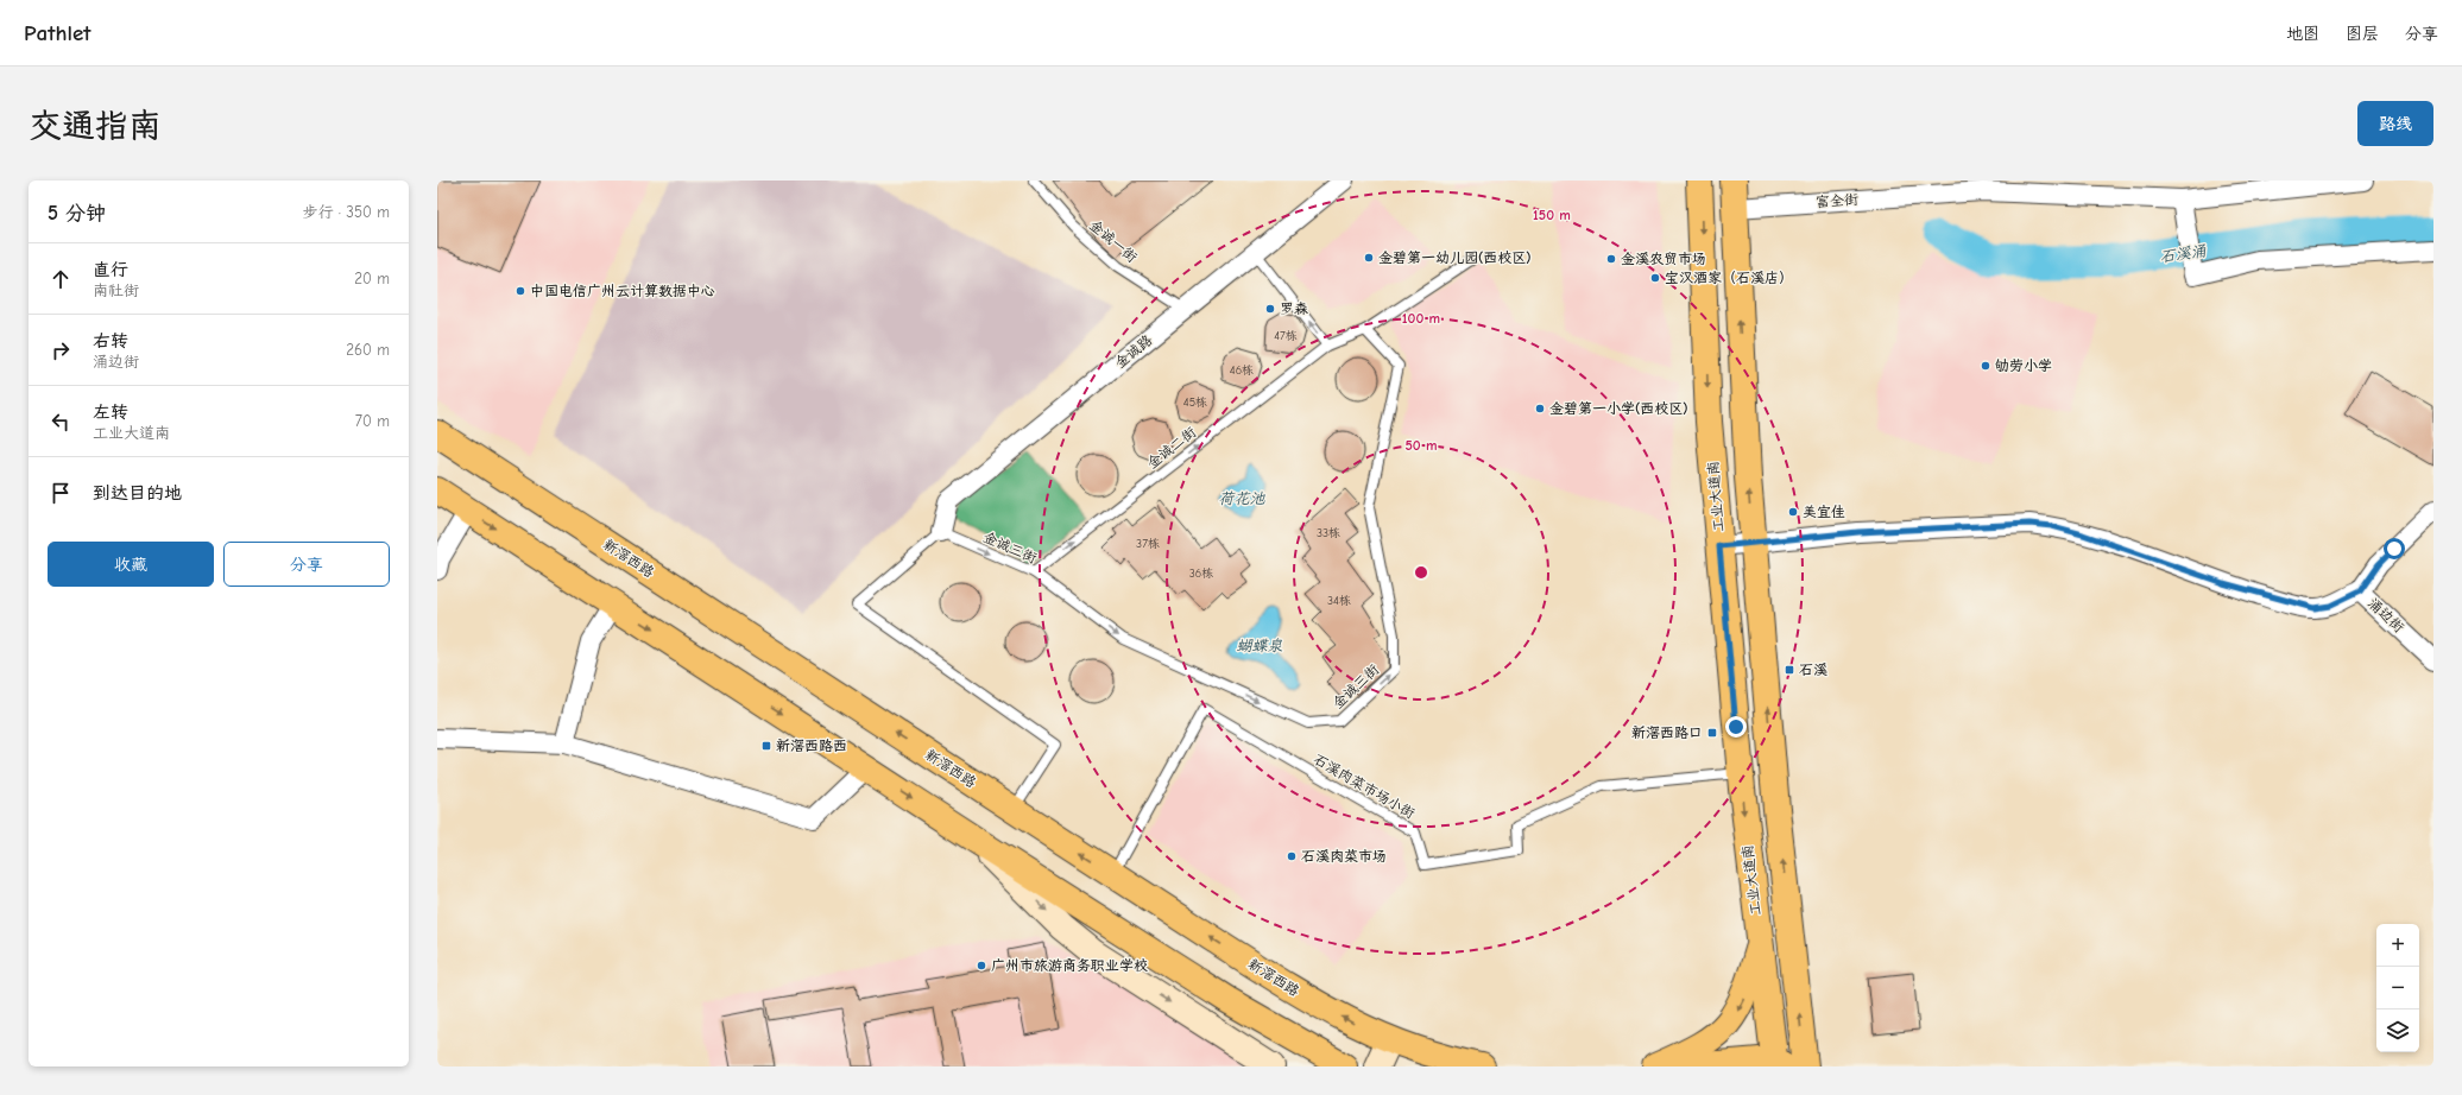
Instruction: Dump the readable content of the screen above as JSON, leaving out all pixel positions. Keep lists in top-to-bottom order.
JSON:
{
  "streets": {
    "main road": ["工业大道南", "新滘西路"],
    "street": ["富全街", "金诚路", "涌边街"],
    "lane": [
      "金诚一街",
      "金诚二街",
      "金诚三街",
      "石溪肉菜市场小街"
    ]
  },
  "crossings": [
    ["金诚一街", "金诚路"],
    ["金诚路", "金诚三街"],
    ["金诚二街", "金诚三街"],
    ["工业大道南", "涌边街"],
    ["工业大道南", "石溪肉菜市场小街"],
    ["新滘西路", "石溪肉菜市场小街"]
  ],
  "one_way": ["金诚二街"],
  "water": ["石溪涌", "荷花池", "蝴蝶泉"],
  "places": {
    "other": [
      "金碧第一幼儿园(西校区)",
      "金溪农贸市场",
      "宝汉酒家（石溪店）",
      "中国电信广州云计算数据中心",
      "罗森",
      "劬劳小学",
      "金碧第一小学(西校区)",
      "美宜佳",
      "石溪肉菜市场",
      "广州市旅游商务职业学校"
    ],
    "transit": ["石溪", "新滘西路口", "新滘西路西"]
  },
  "house_numbers": [
    "47栋",
    "46栋",
    "45栋",
    "33栋",
    "37栋",
    "36栋",
    "34栋"
  ],
  "page": {
    "header": "Pathlet",
    "nav": ["地图", "图层", "分享"],
    "buttons": [
      "路线",
      ["收藏", "分享"]
    ],
    "title": "交通指南",
    "heading": ["5 分钟", "步行 · 350 m"],
    "list": [
      ["直行", "南社街", "20 m"],
      ["右转", "涌边街", "260 m"],
      ["左转", "工业大道南", "70 m"],
      "到达目的地"
    ],
    "map_buttons": ["+", "−"]
  },
  "rings": ["150 m", "100 m", "50 m"]
}
